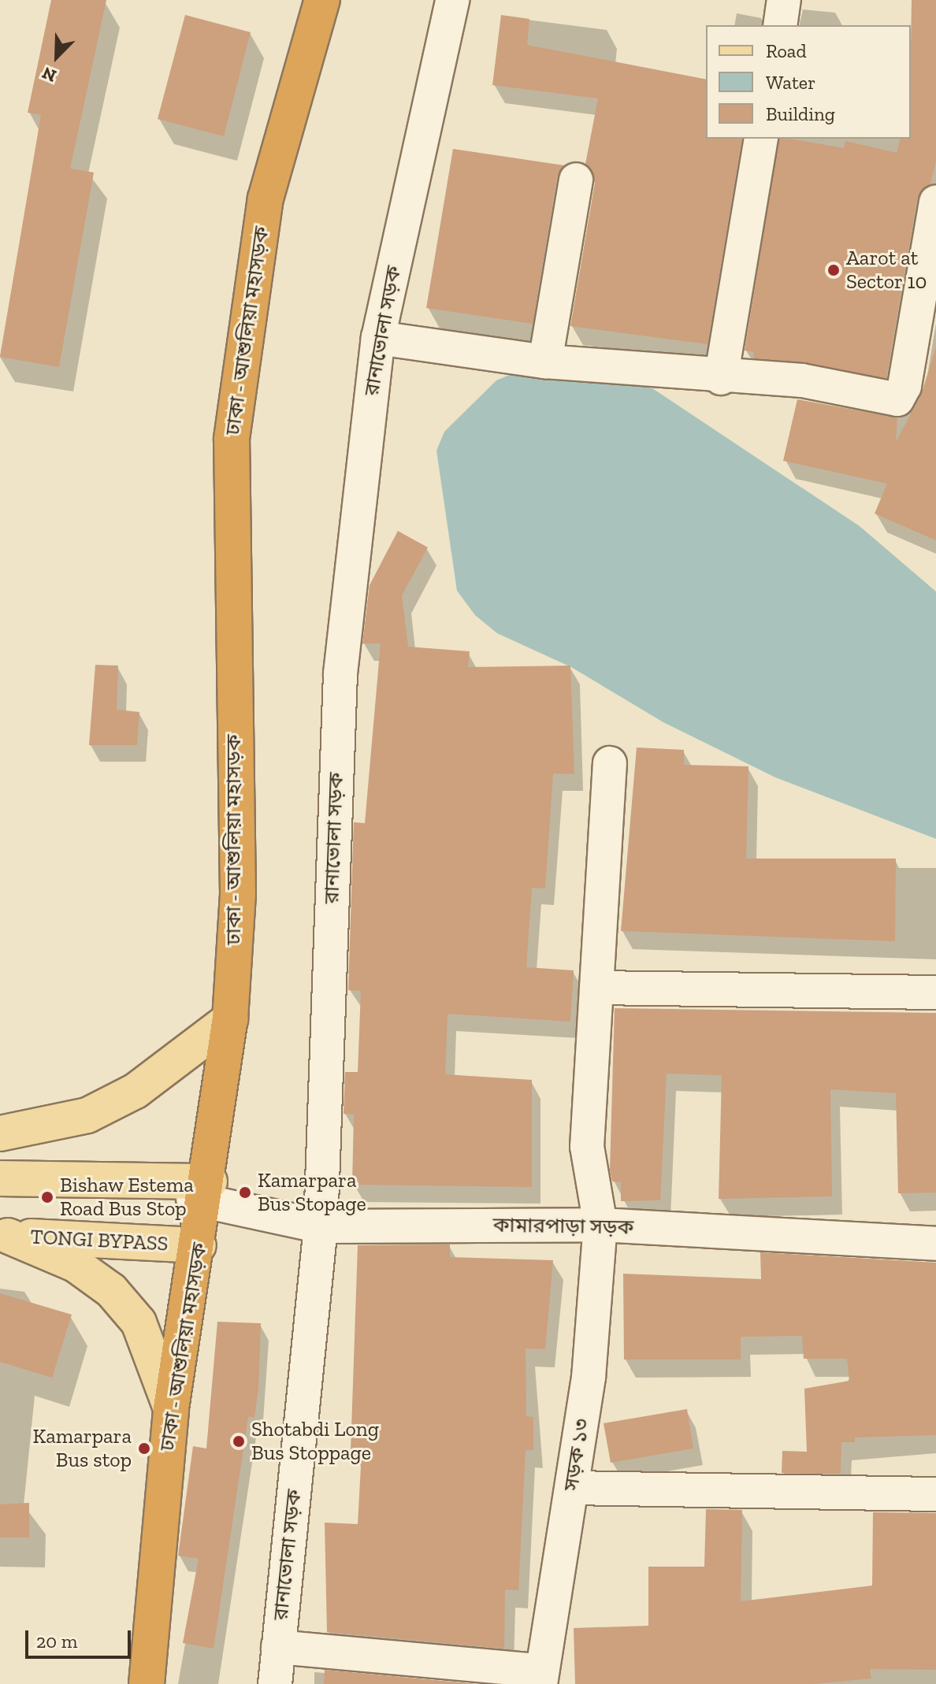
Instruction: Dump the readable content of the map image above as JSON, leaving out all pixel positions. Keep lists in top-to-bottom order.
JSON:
{
  "streets": {
    "highway": ["ঢাকা - আশুলিয়া মহাসড়ক"],
    "main road": ["TONGI BYPASS"],
    "street": ["রানাভোলা সড়ক", "কামারপাড়া সড়ক", "সড়ক ১৩"]
  },
  "crossings": [
    ["ঢাকা - আশুলিয়া মহাসড়ক", "কামারপাড়া সড়ক"],
    ["ঢাকা - আশুলিয়া মহাসড়ক", "TONGI BYPASS"],
    ["রানাভোলা সড়ক", "কামারপাড়া সড়ক"],
    ["কামারপাড়া সড়ক", "সড়ক ১৩"]
  ],
  "places": [
    "Aarot at Sector 10",
    "Kamarpara Bus Stopage",
    "Bishaw Estema Road Bus Stop",
    "Shotabdi Long Bus Stoppage",
    "Kamarpara Bus stop"
  ],
  "legend": ["Road", "Water", "Building"],
  "scale_bar": "20 m",
  "north": "bottom left"
}
